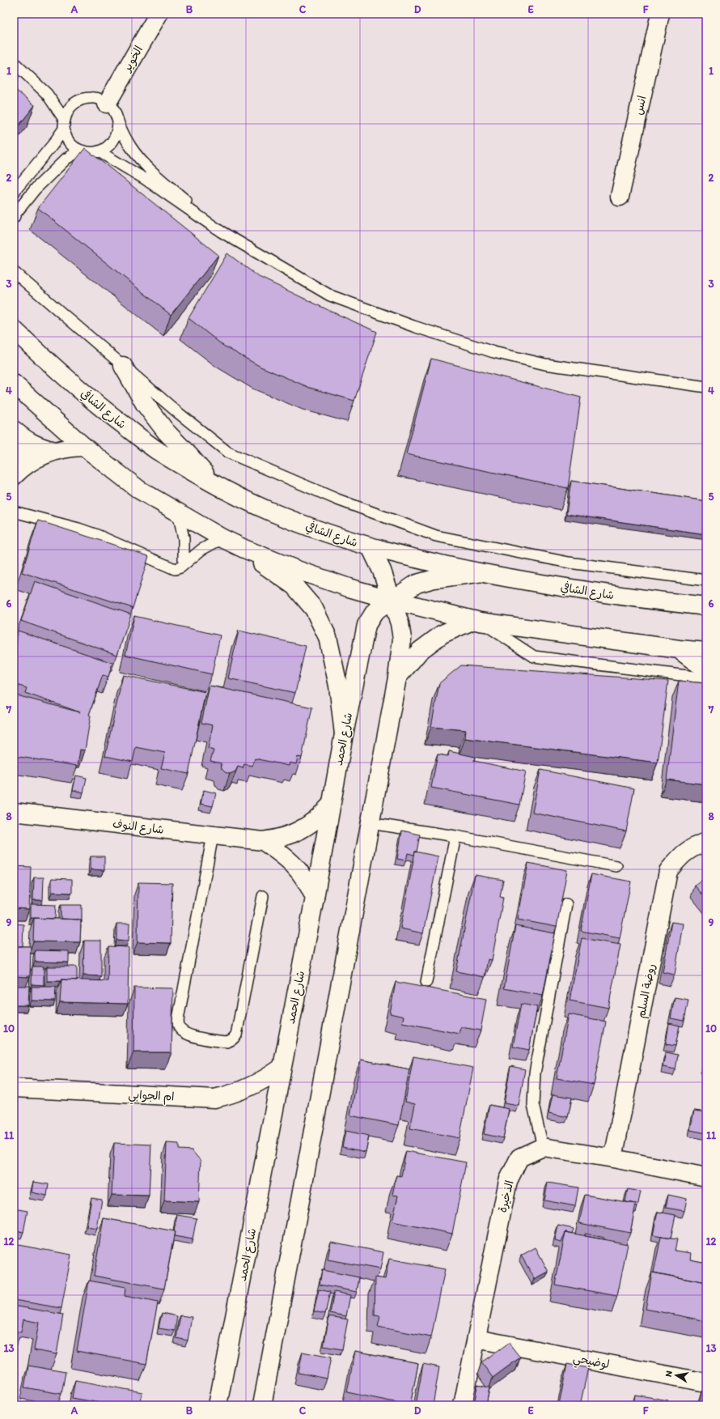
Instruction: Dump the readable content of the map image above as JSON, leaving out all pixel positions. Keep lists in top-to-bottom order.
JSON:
{
  "streets": {
    "street": [
      "الخوير",
      "انس",
      "شارع الشافي",
      "شارع الحمد",
      "شارع النوف",
      "روضة السلم",
      "ام الجوابي",
      "الذخيرة",
      "لوضيحي"
    ]
  },
  "crossings": [
    ["شارع الشافي", "شارع الحمد"],
    ["شارع الحمد", "شارع النوف"],
    ["شارع الحمد", "ام الجوابي"],
    ["الذخيرة", "لوضيحي"]
  ],
  "north": "left",
  "grid": {
    "columns": [
      "A",
      "B",
      "C",
      "D",
      "E",
      "F"
    ],
    "rows": [
      "1",
      "2",
      "3",
      "4",
      "5",
      "6",
      "7",
      "8",
      "9",
      "10",
      "11",
      "12",
      "13"
    ]
  }
}
